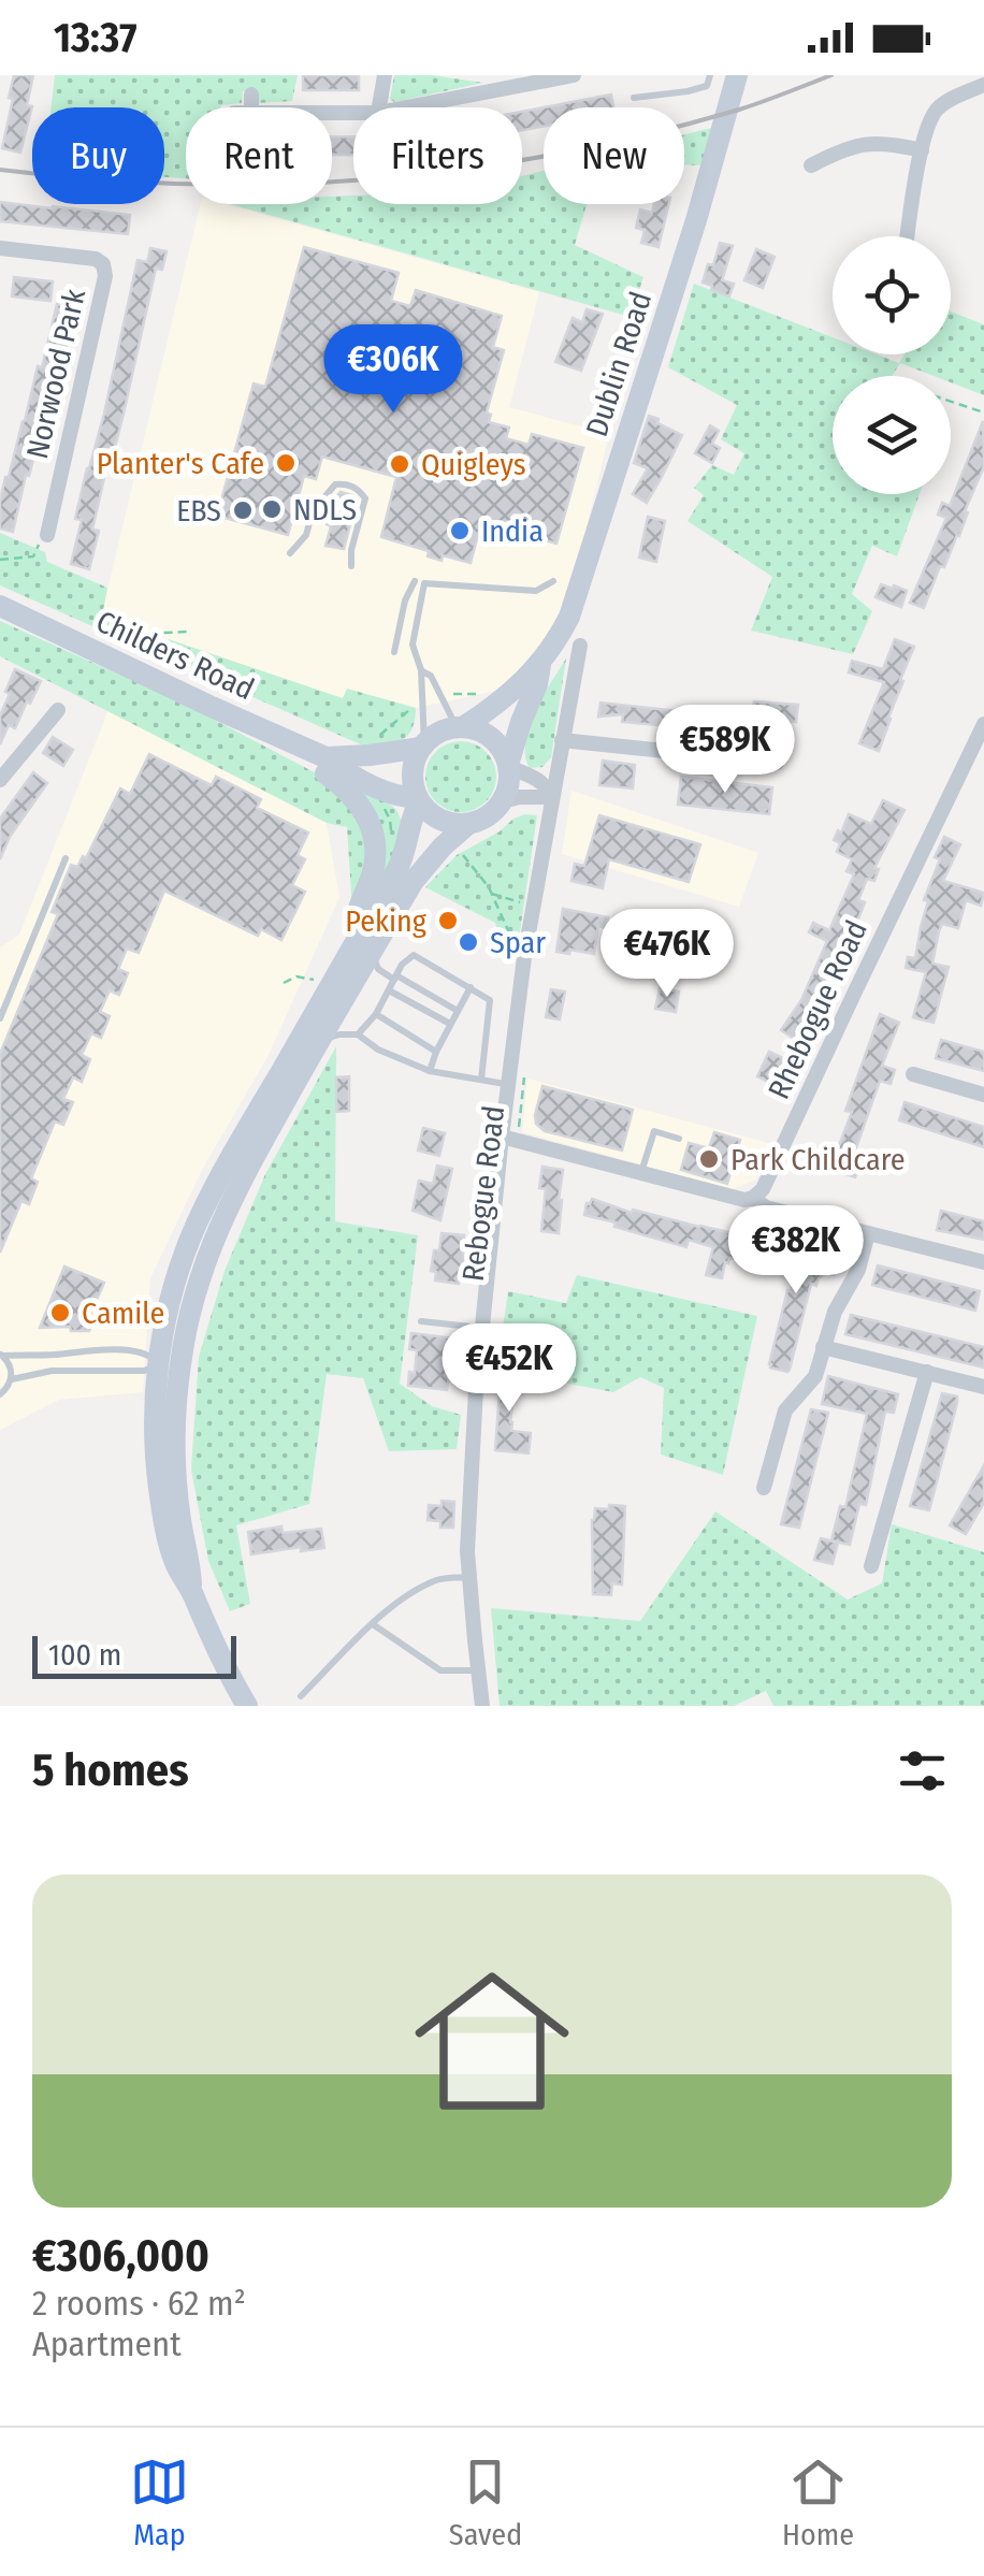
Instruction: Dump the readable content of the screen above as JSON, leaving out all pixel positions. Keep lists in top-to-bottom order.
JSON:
{
  "streets": {
    "main road": ["Dublin Road", "Childers Road"],
    "street": ["Norwood Park", "Rhebogue Road", "Rebogue Road"]
  },
  "places": [
    "Planter's Cafe",
    "Quigleys",
    "NDLS",
    "EBS",
    "India",
    "Peking",
    "Spar",
    "Park Childcare",
    "Camile"
  ],
  "scale_bar": "100 m",
  "page": {
    "status": "13:37",
    "chip": [
      "Buy",
      "Rent",
      "Filters",
      "New"
    ],
    "price": [
      "€306K",
      "€589K",
      "€476K",
      "€382K",
      "€452K"
    ],
    "scale": "100 m",
    "heading": "5 homes",
    "list": [
      {
        "name": "€306,000",
        "note": "2 rooms · 62 m² · Apartment"
      }
    ],
    "tabs": ["Map", "Saved", "Home"]
  }
}
